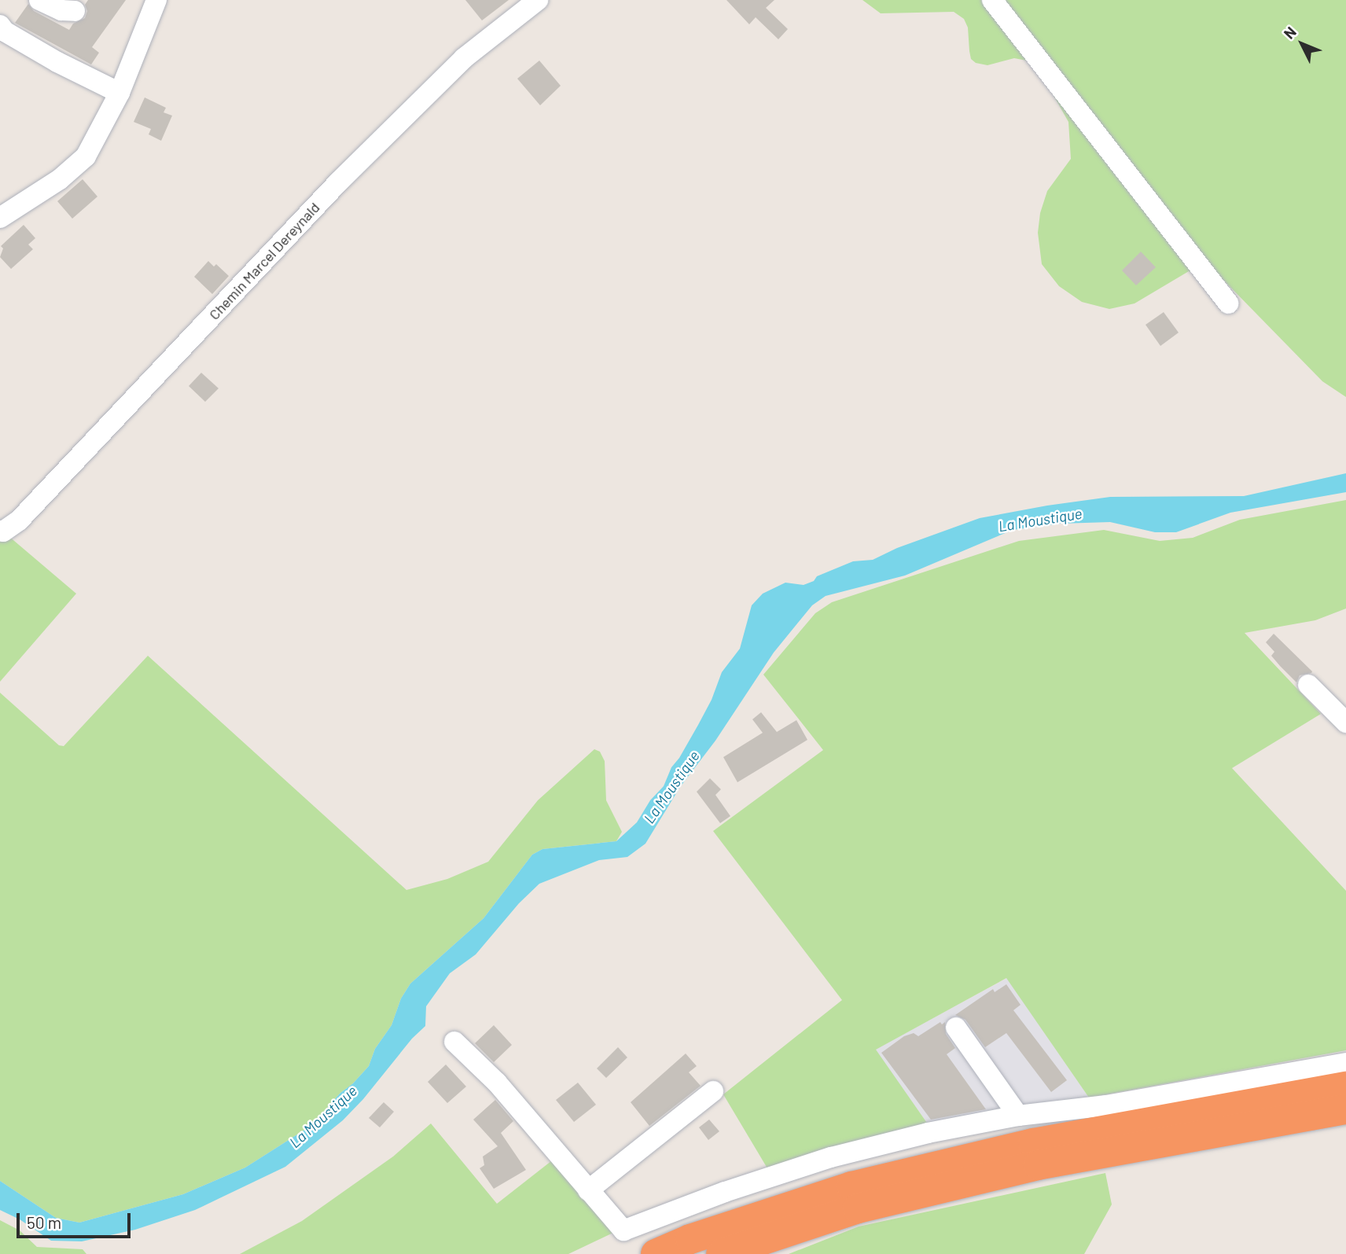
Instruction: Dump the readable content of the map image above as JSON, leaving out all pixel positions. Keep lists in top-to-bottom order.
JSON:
{
  "streets": {
    "street": ["Chemin Marcel Dereynald"]
  },
  "water": ["La Moustique"],
  "scale_bar": "50 m",
  "north": "top left"
}
